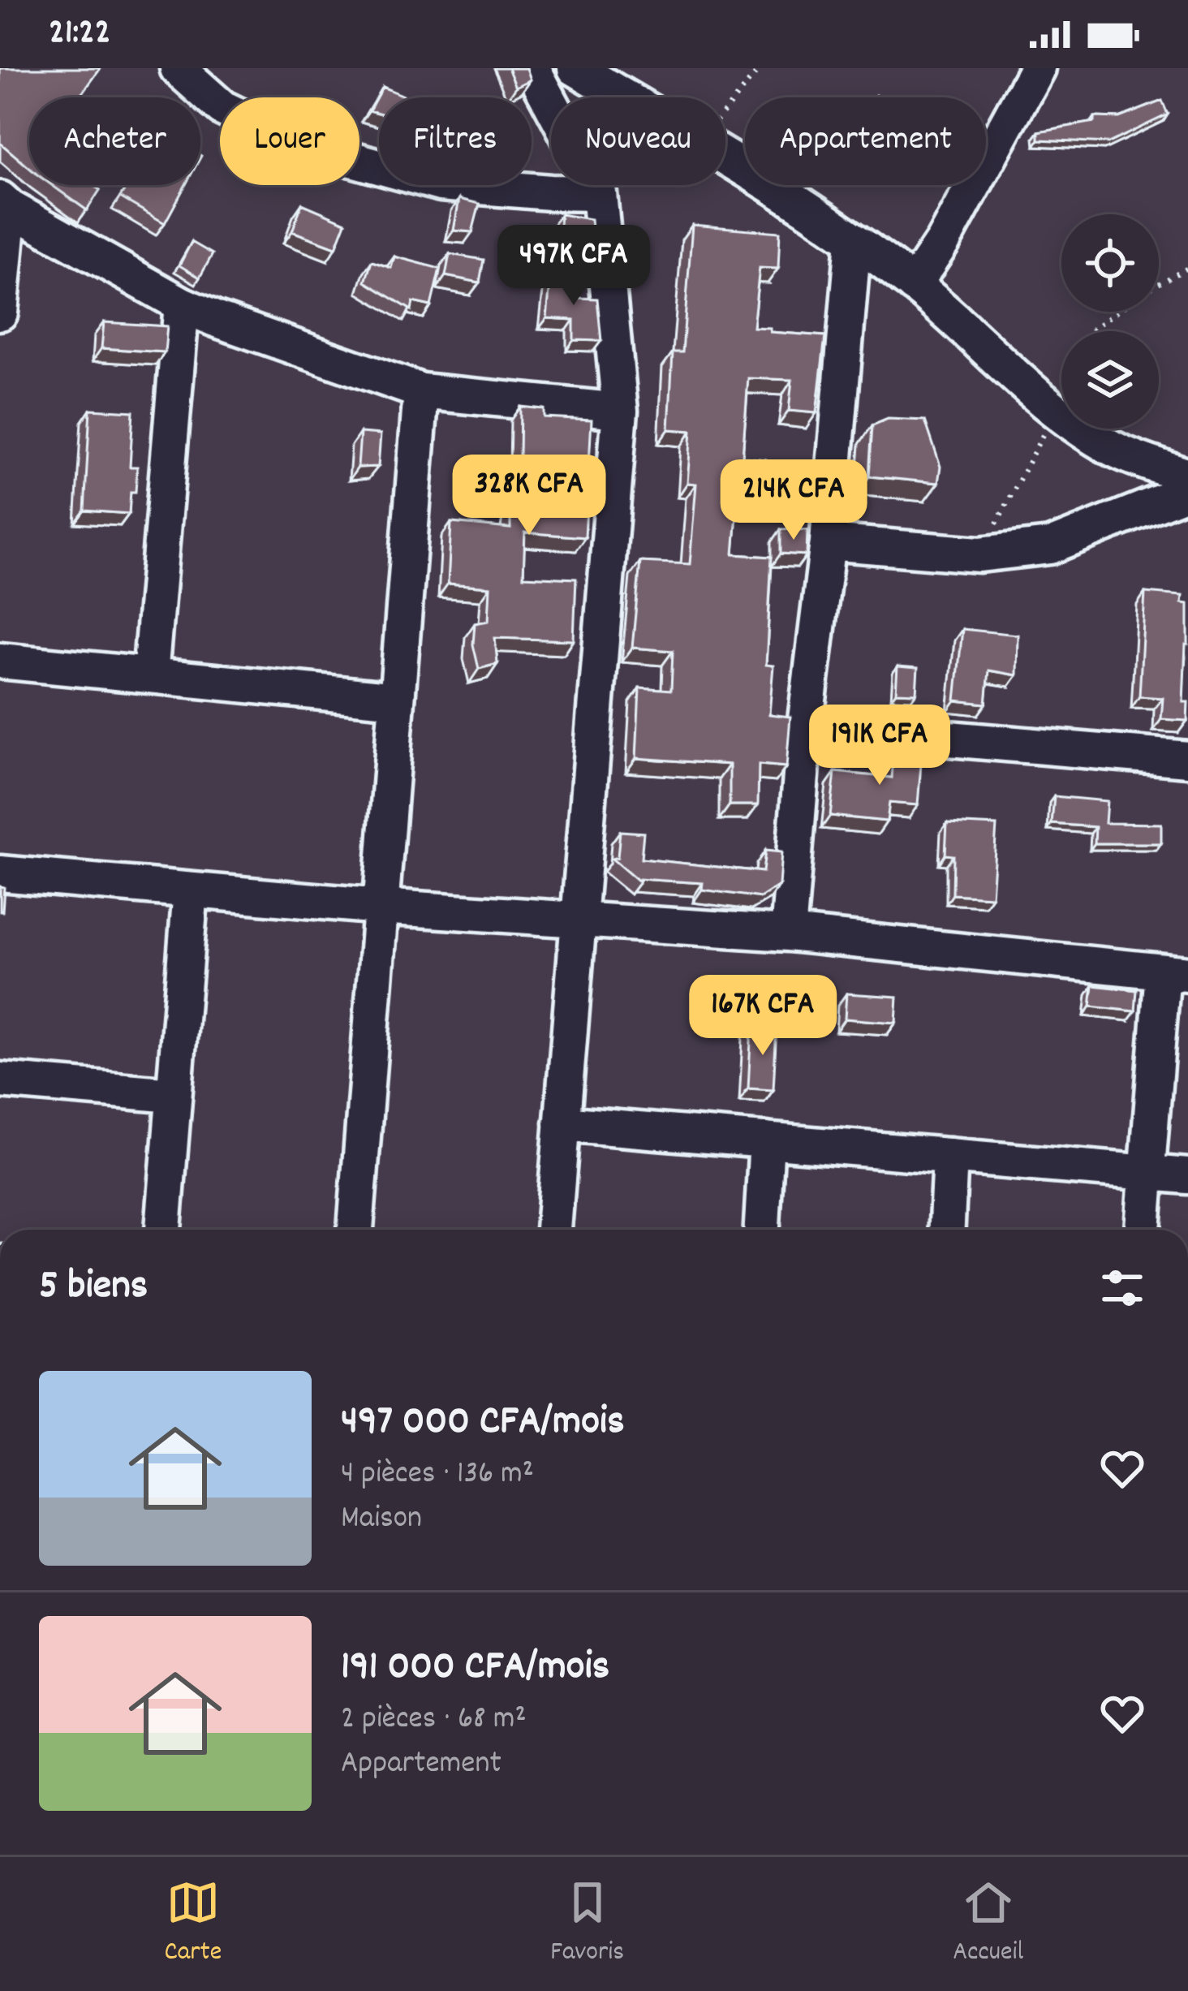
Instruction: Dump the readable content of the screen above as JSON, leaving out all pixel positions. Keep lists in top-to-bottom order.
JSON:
{
  "page": {
    "status": "21:22",
    "chip": [
      "Acheter",
      "Louer",
      "Filtres",
      "Nouveau",
      "Appartement"
    ],
    "price": [
      "497K CFA",
      "328K CFA",
      "214K CFA",
      "191K CFA",
      "167K CFA"
    ],
    "heading": "5 biens",
    "list": [
      {
        "name": "497 000 CFA/mois",
        "note": "4 pièces · 136 m² · Maison"
      },
      {
        "name": "191 000 CFA/mois",
        "note": "2 pièces · 68 m² · Appartement"
      }
    ],
    "tabs": ["Carte", "Favoris", "Accueil"]
  }
}
